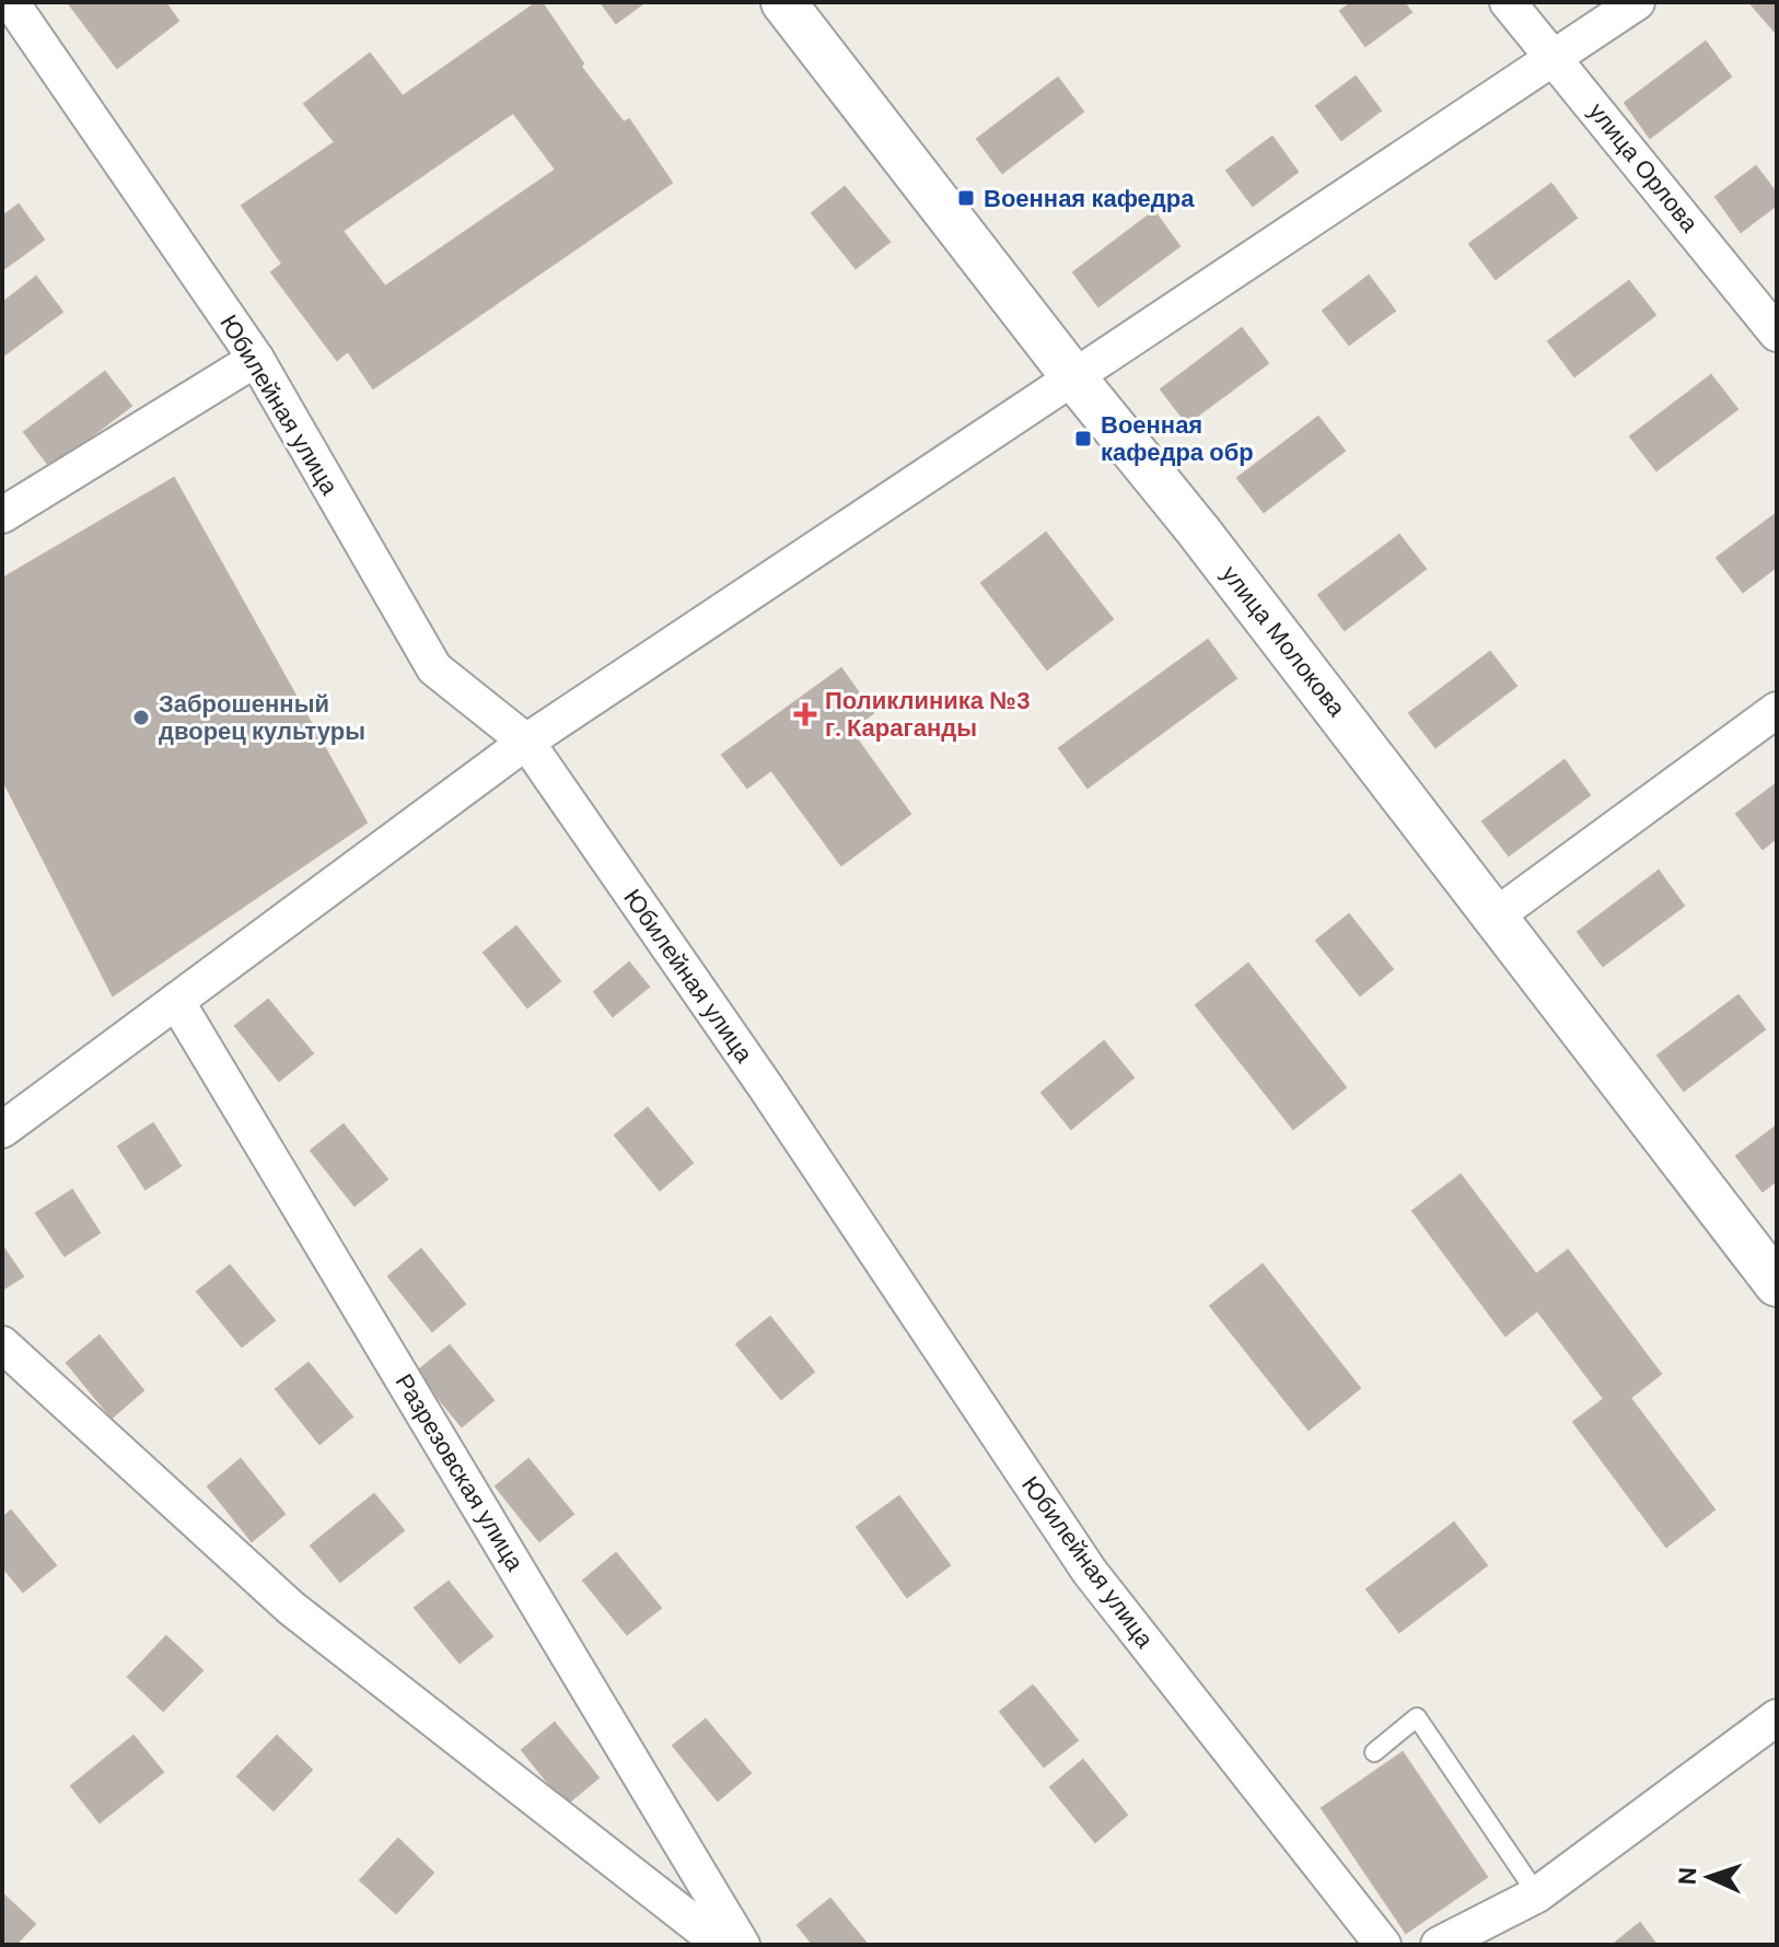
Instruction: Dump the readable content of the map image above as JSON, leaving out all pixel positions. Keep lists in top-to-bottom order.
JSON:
{
  "streets": {
    "street": [
      "улица Орлова",
      "Юбилейная улица",
      "улица Молокова",
      "Разрезовская улица"
    ]
  },
  "places": {
    "transit": ["Военная кафедра", "Военная кафедра обр"],
    "health": ["Поликлиника №3 г. Караганды"],
    "other": ["Заброшенный дворец культуры"]
  },
  "north": "left"
}
